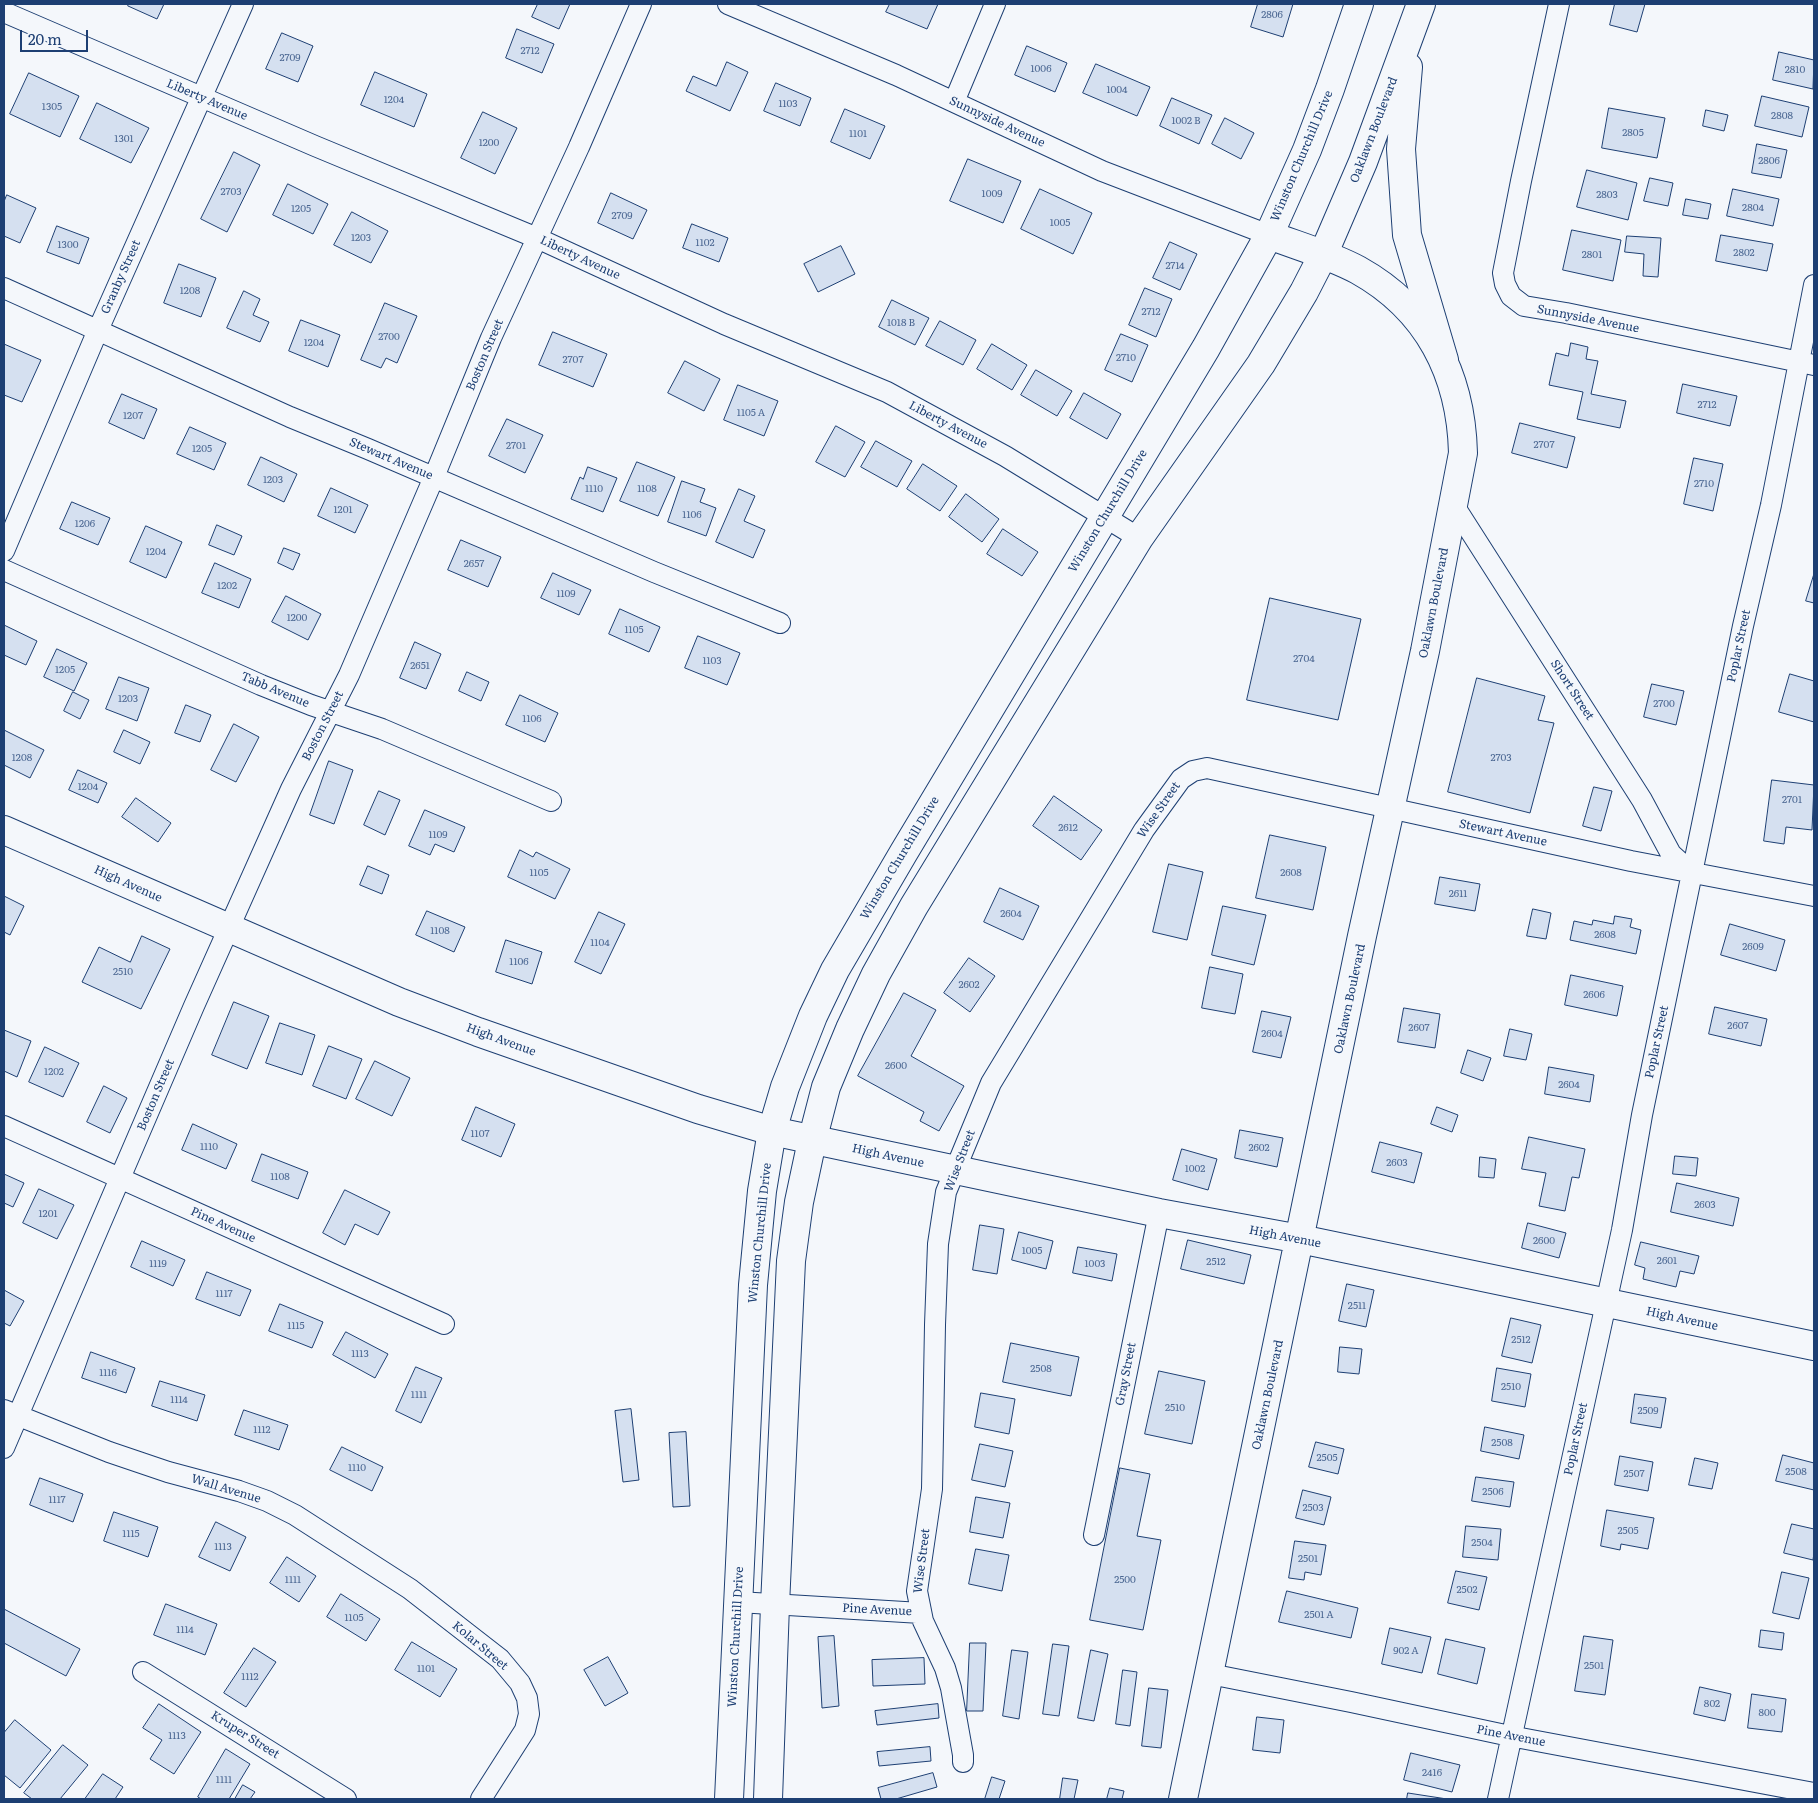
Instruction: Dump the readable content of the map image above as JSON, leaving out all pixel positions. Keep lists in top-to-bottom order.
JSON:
{
  "streets": {
    "main road": ["Oaklawn Boulevard", "Winston Churchill Drive", "High Avenue"],
    "street": [
      "Liberty Avenue",
      "Sunnyside Avenue",
      "Granby Street",
      "Boston Street",
      "Stewart Avenue",
      "Poplar Street",
      "Tabb Avenue",
      "Short Street",
      "Wise Street",
      "Pine Avenue",
      "Gray Street",
      "Wall Avenue",
      "Kolar Street",
      "Kruper Street"
    ]
  },
  "crossings": [
    ["Liberty Avenue", "Winston Churchill Drive"],
    ["Liberty Avenue", "Granby Street"],
    ["Liberty Avenue", "Boston Street"],
    ["Sunnyside Avenue", "Oaklawn Boulevard"],
    ["Sunnyside Avenue", "Winston Churchill Drive"],
    ["Sunnyside Avenue", "Poplar Street"],
    ["Oaklawn Boulevard", "Winston Churchill Drive"],
    ["Oaklawn Boulevard", "Stewart Avenue"],
    ["Oaklawn Boulevard", "Short Street"],
    ["Oaklawn Boulevard", "High Avenue"],
    ["Oaklawn Boulevard", "Pine Avenue"],
    ["Winston Churchill Drive", "High Avenue"],
    ["Winston Churchill Drive", "Pine Avenue"],
    ["Granby Street", "Stewart Avenue"],
    ["Boston Street", "Stewart Avenue"],
    ["Boston Street", "Tabb Avenue"],
    ["Boston Street", "High Avenue"],
    ["Boston Street", "Pine Avenue"],
    ["Boston Street", "Wall Avenue"],
    ["Stewart Avenue", "Poplar Street"],
    ["Stewart Avenue", "Short Street"],
    ["Stewart Avenue", "Wise Street"],
    ["Poplar Street", "Short Street"],
    ["Poplar Street", "High Avenue"],
    ["Poplar Street", "Pine Avenue"],
    ["Wise Street", "High Avenue"],
    ["Wise Street", "Pine Avenue"],
    ["High Avenue", "Gray Street"],
    ["Wall Avenue", "Kolar Street"]
  ],
  "house_numbers": [
    "2806",
    "2712",
    "2709",
    "1006",
    "2810",
    "1004",
    "1204",
    "1103",
    "1305",
    "2808",
    "1002 B",
    "2805",
    "1101",
    "1301",
    "1200",
    "2806",
    "2703",
    "1009",
    "2803",
    "2804",
    "1205",
    "2709",
    "1005",
    "1203",
    "1102",
    "1300",
    "2802",
    "2801",
    "2714",
    "1208",
    "2712",
    "1018 B",
    "2700",
    "1204",
    "2710",
    "2707",
    "2712",
    "1105 A",
    "1207",
    "2707",
    "2701",
    "1205",
    "1203",
    "2710",
    "1110",
    "1108",
    "1201",
    "1106",
    "1206",
    "1204",
    "2657",
    "1202",
    "1109",
    "1200",
    "1105",
    "2704",
    "1103",
    "2651",
    "1205",
    "1203",
    "2700",
    "1106",
    "1208",
    "2703",
    "1204",
    "2701",
    "2612",
    "1109",
    "1105",
    "2608",
    "2611",
    "2604",
    "1108",
    "2608",
    "1104",
    "2609",
    "1106",
    "2510",
    "2602",
    "2606",
    "2607",
    "2607",
    "2604",
    "2600",
    "1202",
    "2604",
    "1107",
    "1110",
    "2602",
    "2603",
    "1002",
    "1108",
    "2603",
    "1201",
    "2600",
    "1005",
    "2601",
    "2512",
    "1119",
    "1003",
    "1117",
    "2511",
    "1115",
    "2512",
    "1113",
    "2508",
    "1116",
    "2510",
    "1111",
    "1114",
    "2510",
    "2509",
    "1112",
    "2508",
    "2505",
    "1110",
    "2508",
    "2507",
    "2506",
    "1117",
    "2503",
    "2505",
    "1115",
    "2504",
    "1113",
    "2501",
    "1111",
    "2500",
    "2502",
    "2501 A",
    "1105",
    "1114",
    "902 A",
    "2501",
    "1101",
    "1112",
    "802",
    "800",
    "1113",
    "2416",
    "1111"
  ],
  "scale_bar": "20 m"
}
